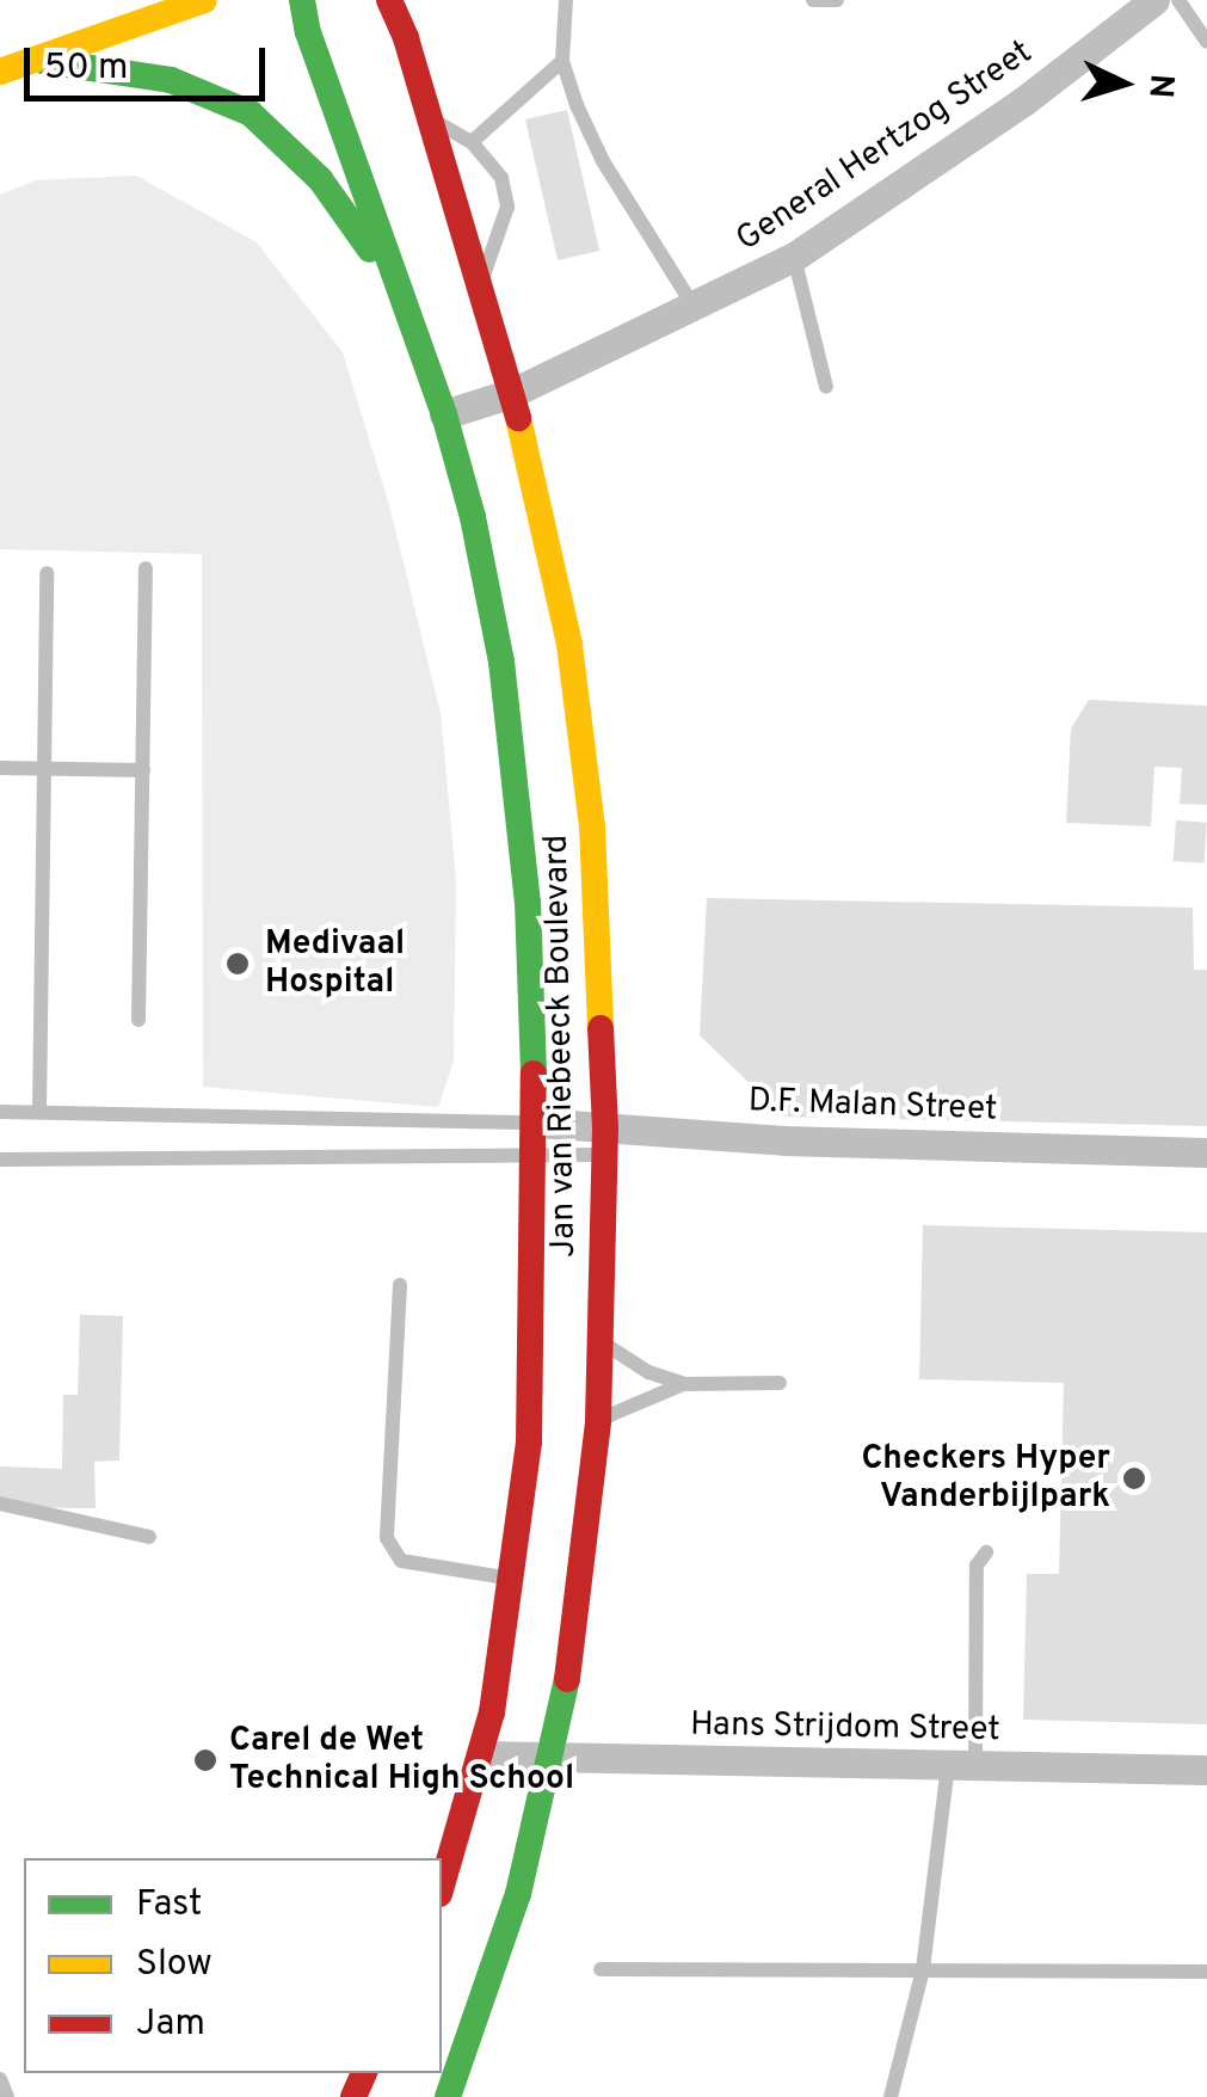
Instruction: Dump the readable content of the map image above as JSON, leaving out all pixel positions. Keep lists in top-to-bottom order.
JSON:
{
  "streets": {
    "street": [
      "General Hertzog Street",
      "Jan van Riebeeck Boulevard",
      "D.F. Malan Street",
      "Hans Strijdom Street"
    ]
  },
  "crossings": [
    ["General Hertzog Street", "Jan van Riebeeck Boulevard"],
    ["Jan van Riebeeck Boulevard", "D.F. Malan Street"],
    ["Jan van Riebeeck Boulevard", "Hans Strijdom Street"]
  ],
  "places": ["Medivaal Hospital", "Checkers Hyper Vanderbijlpark", "Carel de Wet Technical High School"],
  "legend": ["Fast", "Slow", "Jam"],
  "scale_bar": "50 m",
  "north": "right"
}
